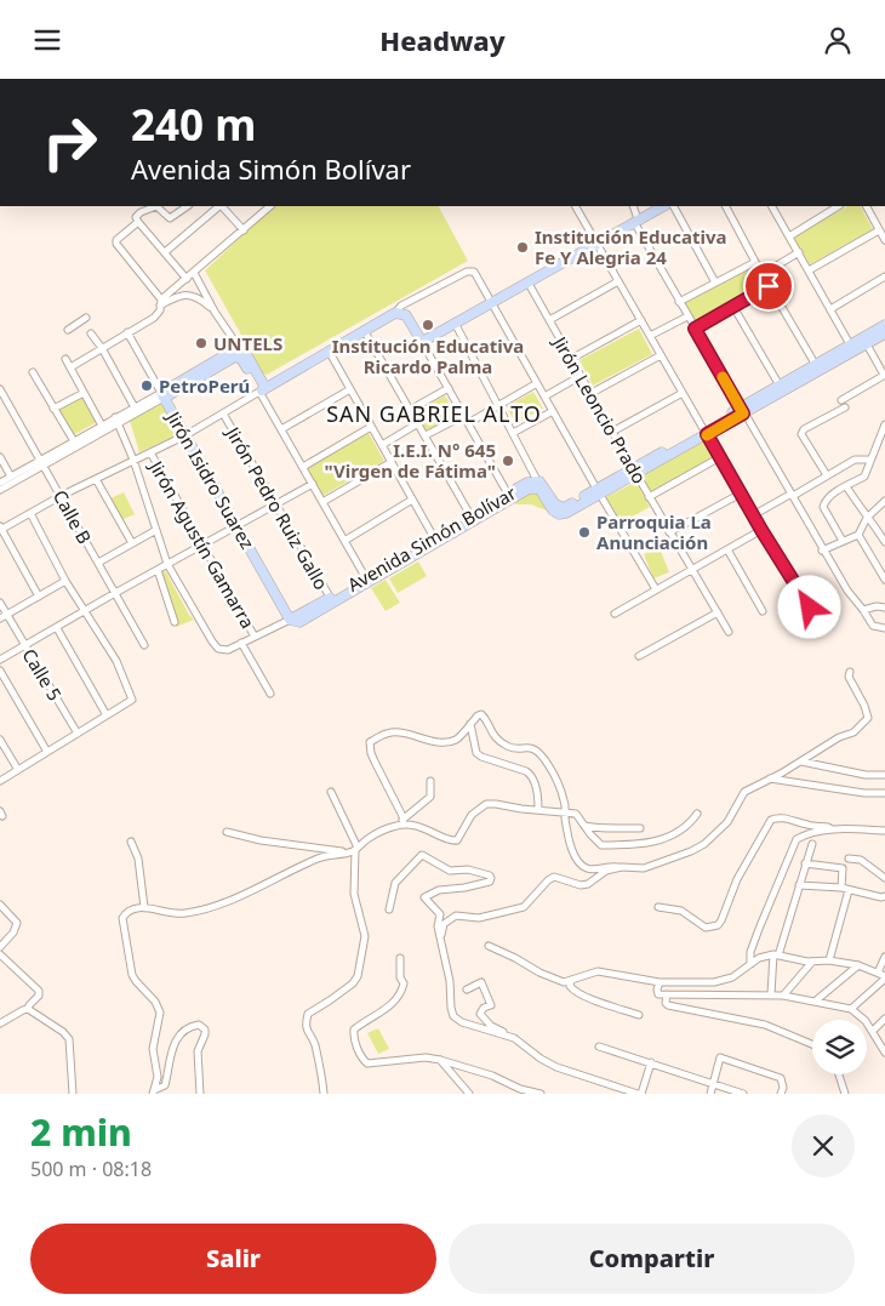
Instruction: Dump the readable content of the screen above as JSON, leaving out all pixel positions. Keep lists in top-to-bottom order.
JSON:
{
  "streets": {
    "street": [
      "Jirón Leoncio Prado",
      "Jirón Isidro Suarez",
      "Jirón Pedro Ruiz Gallo",
      "Calle B",
      "Avenida Simón Bolívar",
      "Jirón Agustín Gamarra",
      "Calle 5"
    ]
  },
  "crossings": [
    ["Jirón Leoncio Prado", "Avenida Simón Bolívar"],
    ["Jirón Isidro Suarez", "Avenida Simón Bolívar"],
    ["Jirón Pedro Ruiz Gallo", "Avenida Simón Bolívar"],
    ["Avenida Simón Bolívar", "Jirón Agustín Gamarra"]
  ],
  "districts": ["SAN GABRIEL ALTO"],
  "places": [
    "Institución Educativa Fe Y Alegria 24",
    "Institución Educativa Ricardo Palma",
    "UNTELS",
    "PetroPerú",
    "I.E.I. N° 645 \"Virgen de Fátima\"",
    "Parroquia La Anunciación"
  ],
  "page": {
    "header": "Headway",
    "turn": ["240 m", "Avenida Simón Bolívar"],
    "heading": ["2 min", "500 m · 08:18"],
    "buttons": ["Salir", "Compartir"]
  }
}
